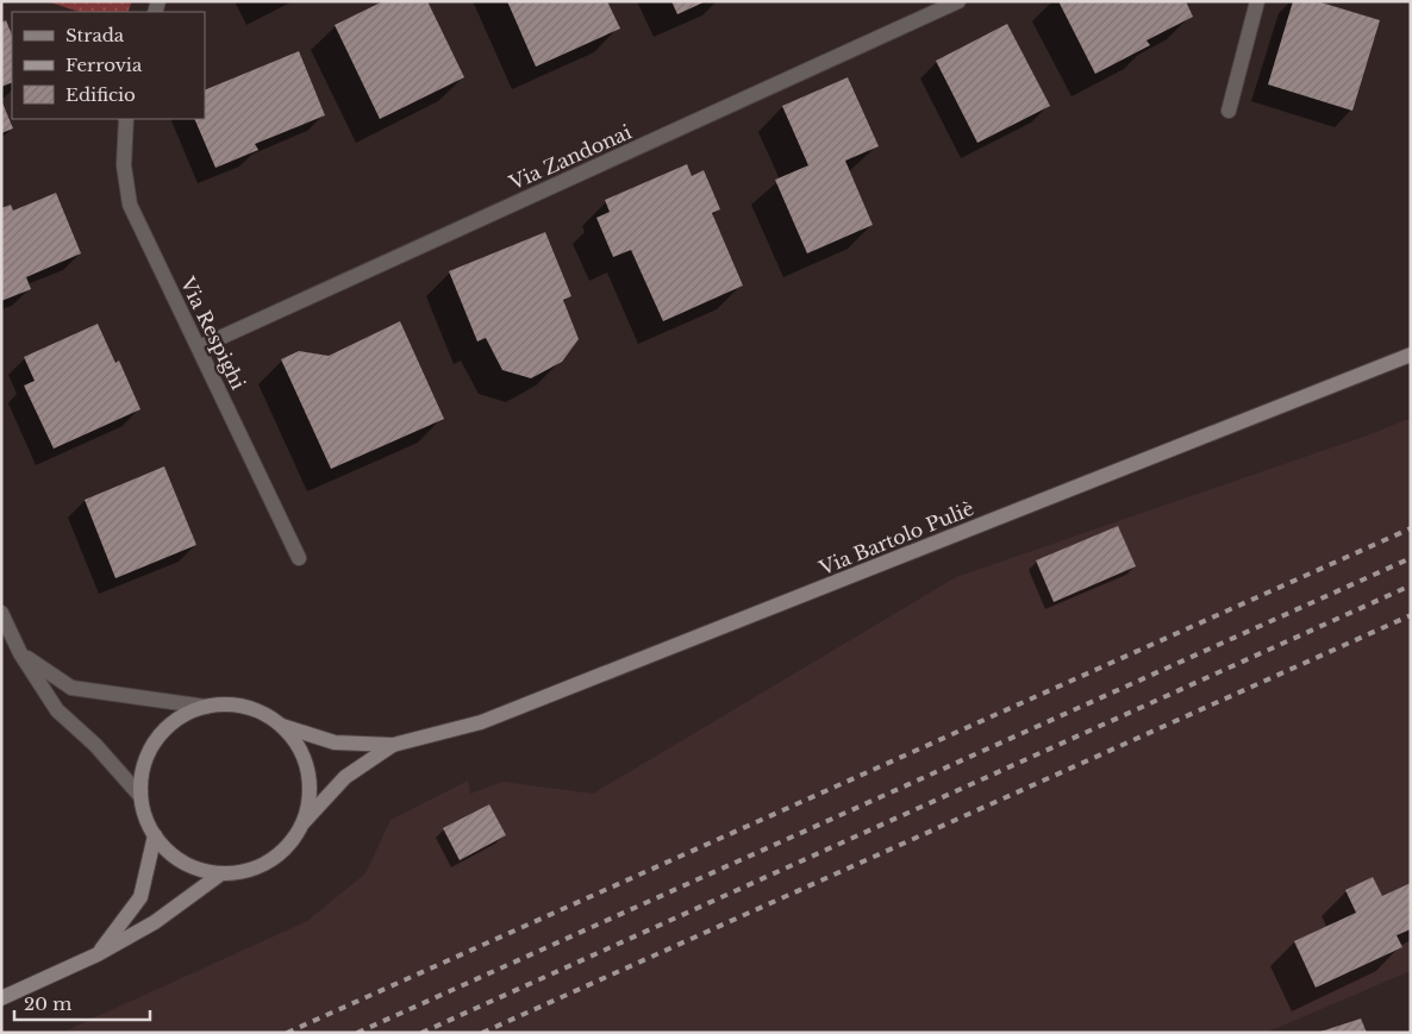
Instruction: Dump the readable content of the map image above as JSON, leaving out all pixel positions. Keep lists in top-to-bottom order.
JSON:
{
  "streets": {
    "street": ["Via Zandonai", "Via Respighi", "Via Bartolo Puliè"]
  },
  "crossings": [
    ["Via Zandonai", "Via Respighi"]
  ],
  "legend": ["Strada", "Ferrovia", "Edificio"],
  "scale_bar": "20 m"
}
